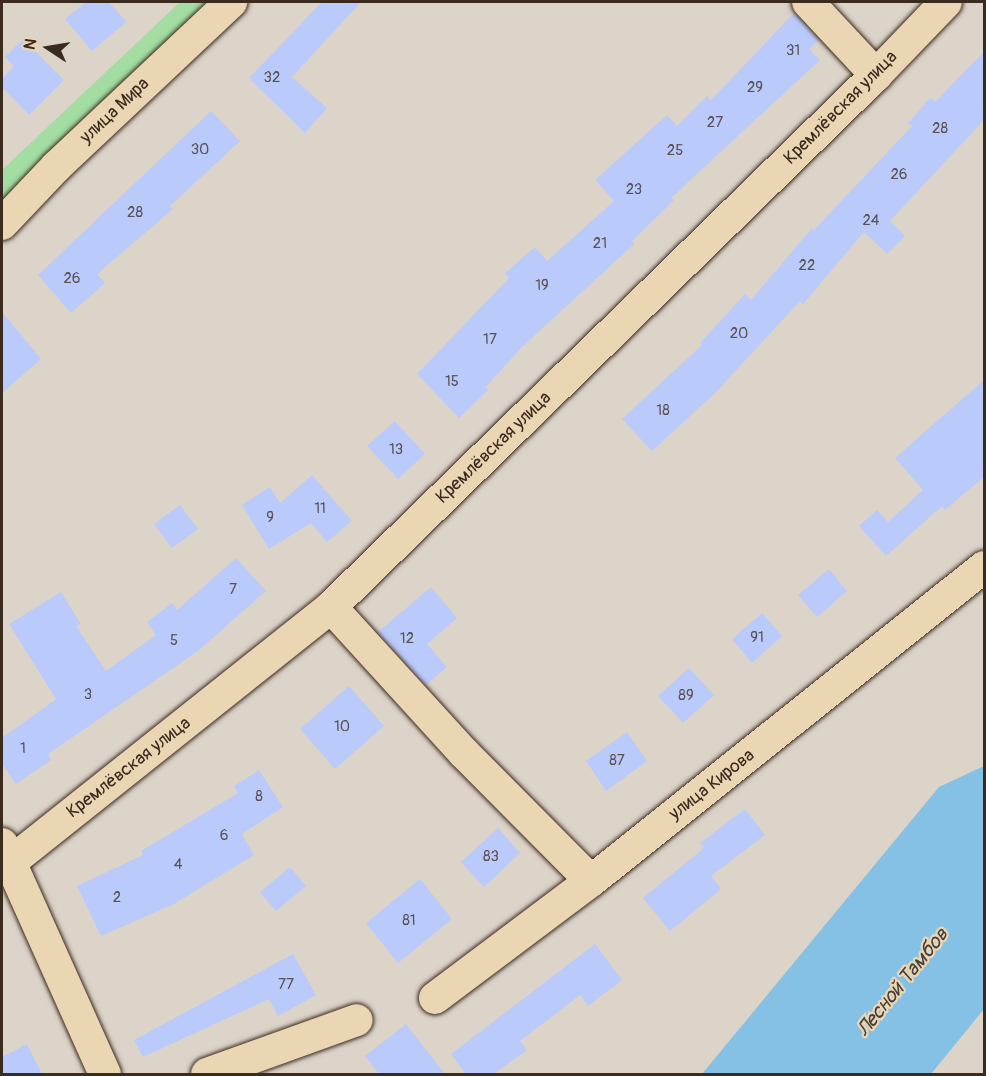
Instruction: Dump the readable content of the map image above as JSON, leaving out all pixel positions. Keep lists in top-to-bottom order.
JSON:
{
  "streets": {
    "street": ["Кремлёвская улица", "улица Мира", "улица Кирова"]
  },
  "water": ["Лесной Тамбов"],
  "house_numbers": [
    "31",
    "32",
    "29",
    "27",
    "28",
    "30",
    "25",
    "26",
    "23",
    "28",
    "24",
    "21",
    "22",
    "26",
    "19",
    "20",
    "17",
    "15",
    "18",
    "13",
    "11",
    "9",
    "7",
    "91",
    "12",
    "5",
    "3",
    "89",
    "10",
    "1",
    "87",
    "8",
    "6",
    "83",
    "4",
    "2",
    "81",
    "77"
  ],
  "north": "left"
}
